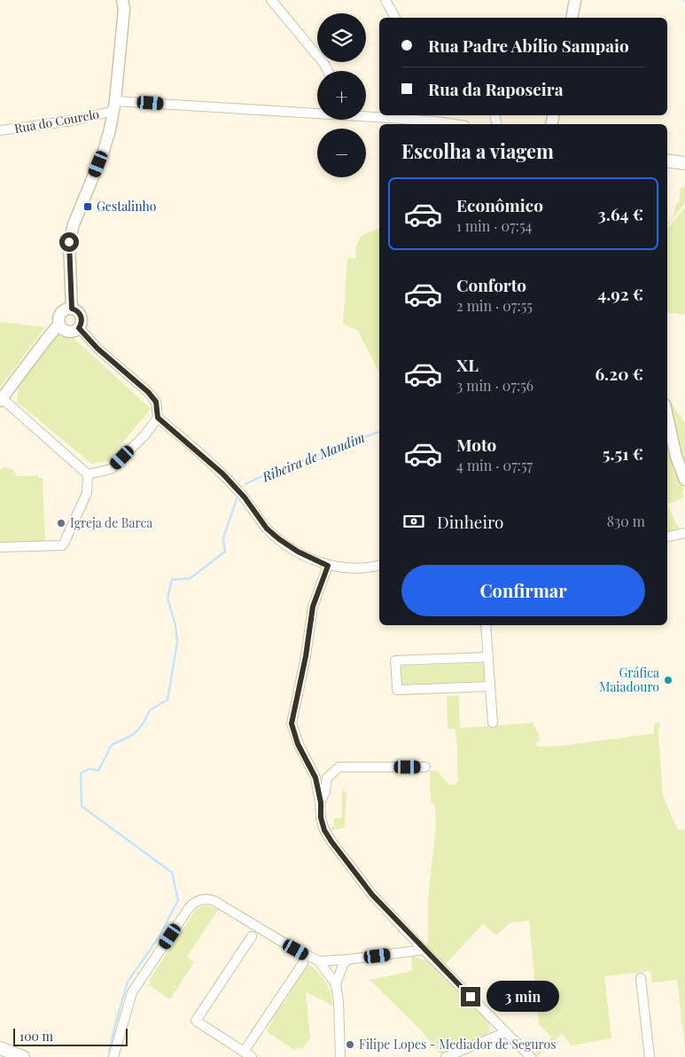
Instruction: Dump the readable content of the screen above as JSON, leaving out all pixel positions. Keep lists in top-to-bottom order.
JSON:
{
  "streets": {
    "street": ["Rua do Courelo"]
  },
  "water": ["Ribeira de Mandim"],
  "places": {
    "transit": ["Gestalinho"],
    "other": ["Igreja de Barca", "Gráfica Maiadouro", "Filipe Lopes - Mediador de Seguros"]
  },
  "scale_bar": "100 m",
  "page": {
    "map_buttons": ["+", "−"],
    "banner": ["Rua Padre Abílio Sampaio", "Rua da Raposeira"],
    "heading": "Escolha a viagem",
    "list": [
      {
        "name": "Econômico",
        "note": "1 min · 07:54",
        "value": "3.64 €"
      },
      {
        "name": "Conforto",
        "note": "2 min · 07:55",
        "value": "4.92 €"
      },
      {
        "name": "XL",
        "note": "3 min · 07:56",
        "value": "6.20 €"
      },
      {
        "name": "Moto",
        "note": "4 min · 07:57",
        "value": "5.51 €"
      }
    ],
    "pay": ["Dinheiro", "830 m"],
    "buttons": "Confirmar",
    "bubble": "3 min",
    "scale": "100 m"
  }
}
